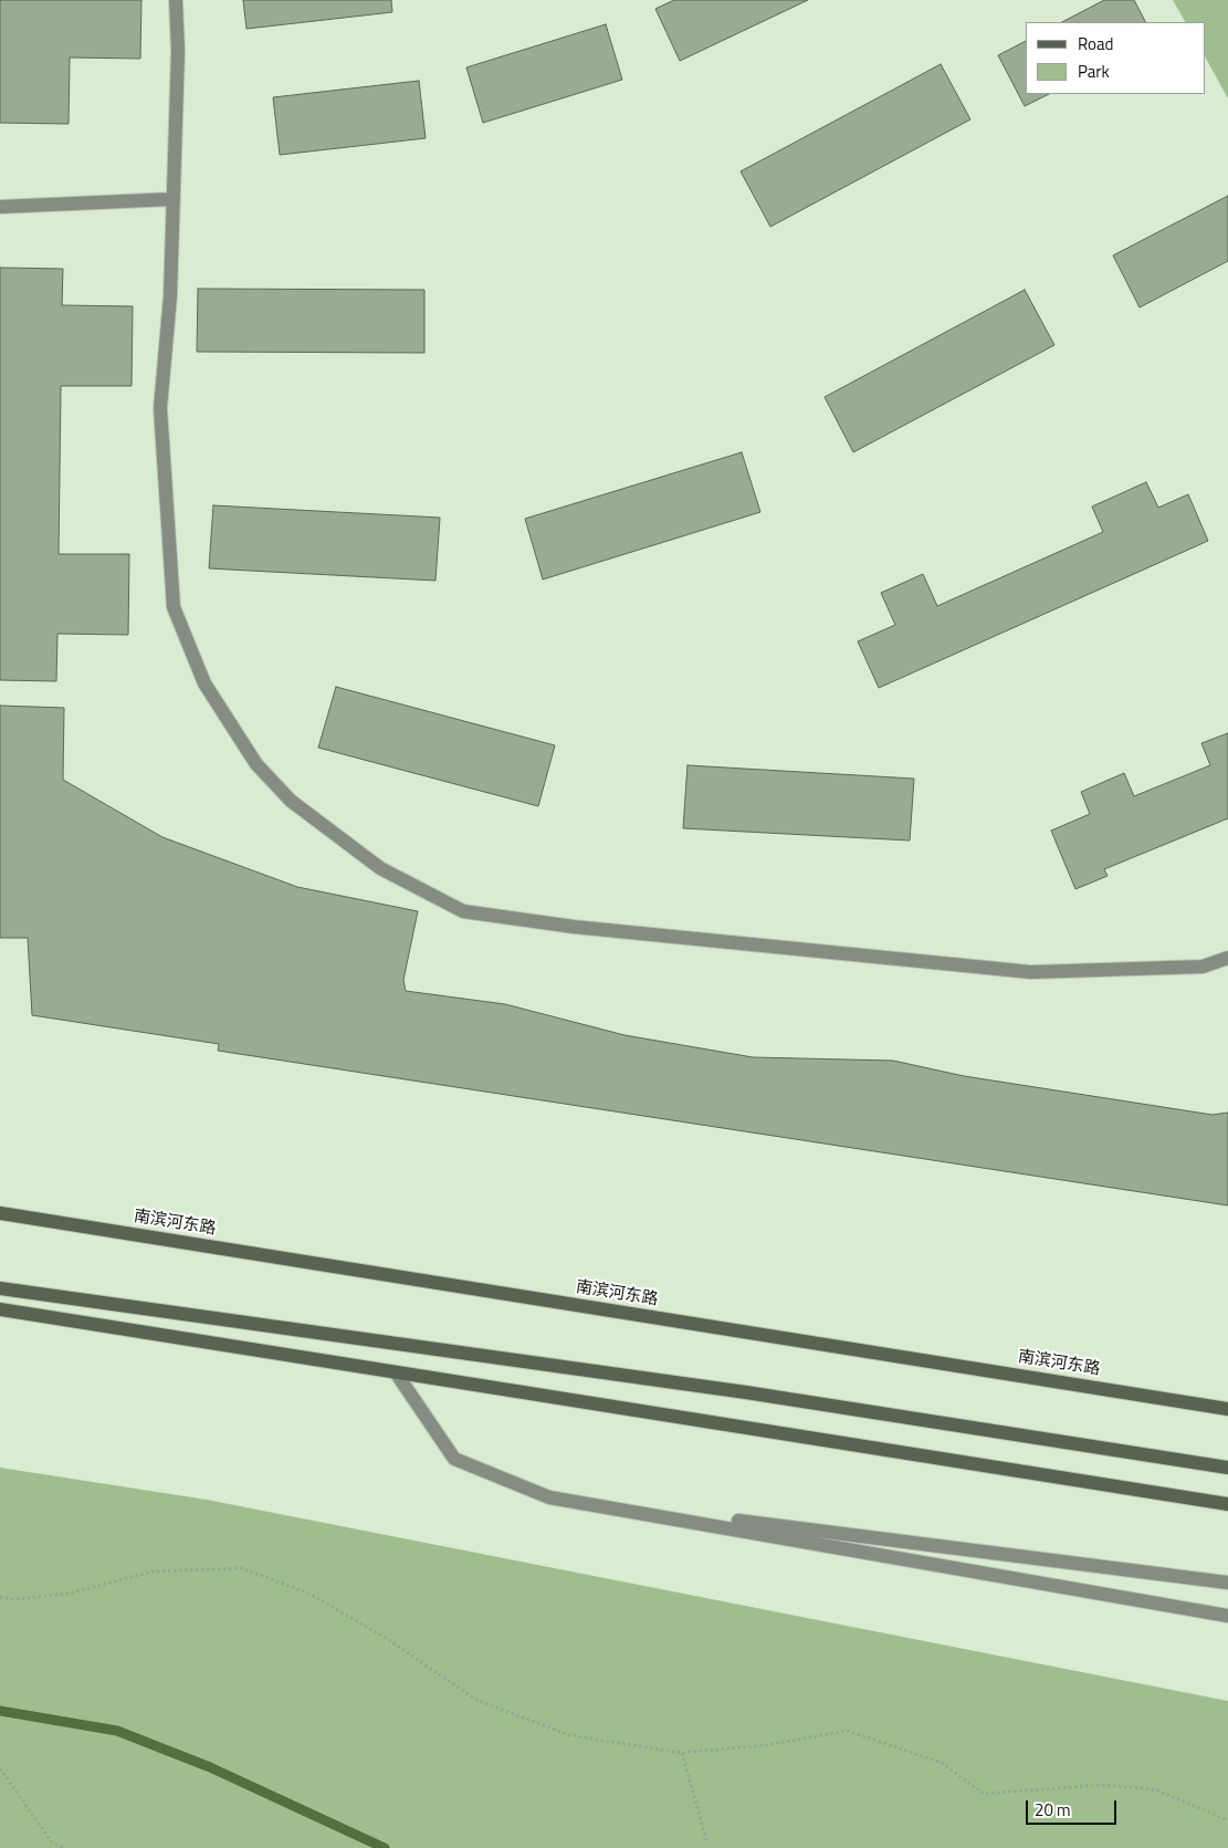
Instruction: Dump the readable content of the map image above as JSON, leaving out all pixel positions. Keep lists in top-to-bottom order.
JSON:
{
  "streets": {
    "main road": ["南滨河东路"]
  },
  "legend": ["Road", "Park"],
  "scale_bar": "20 m"
}
